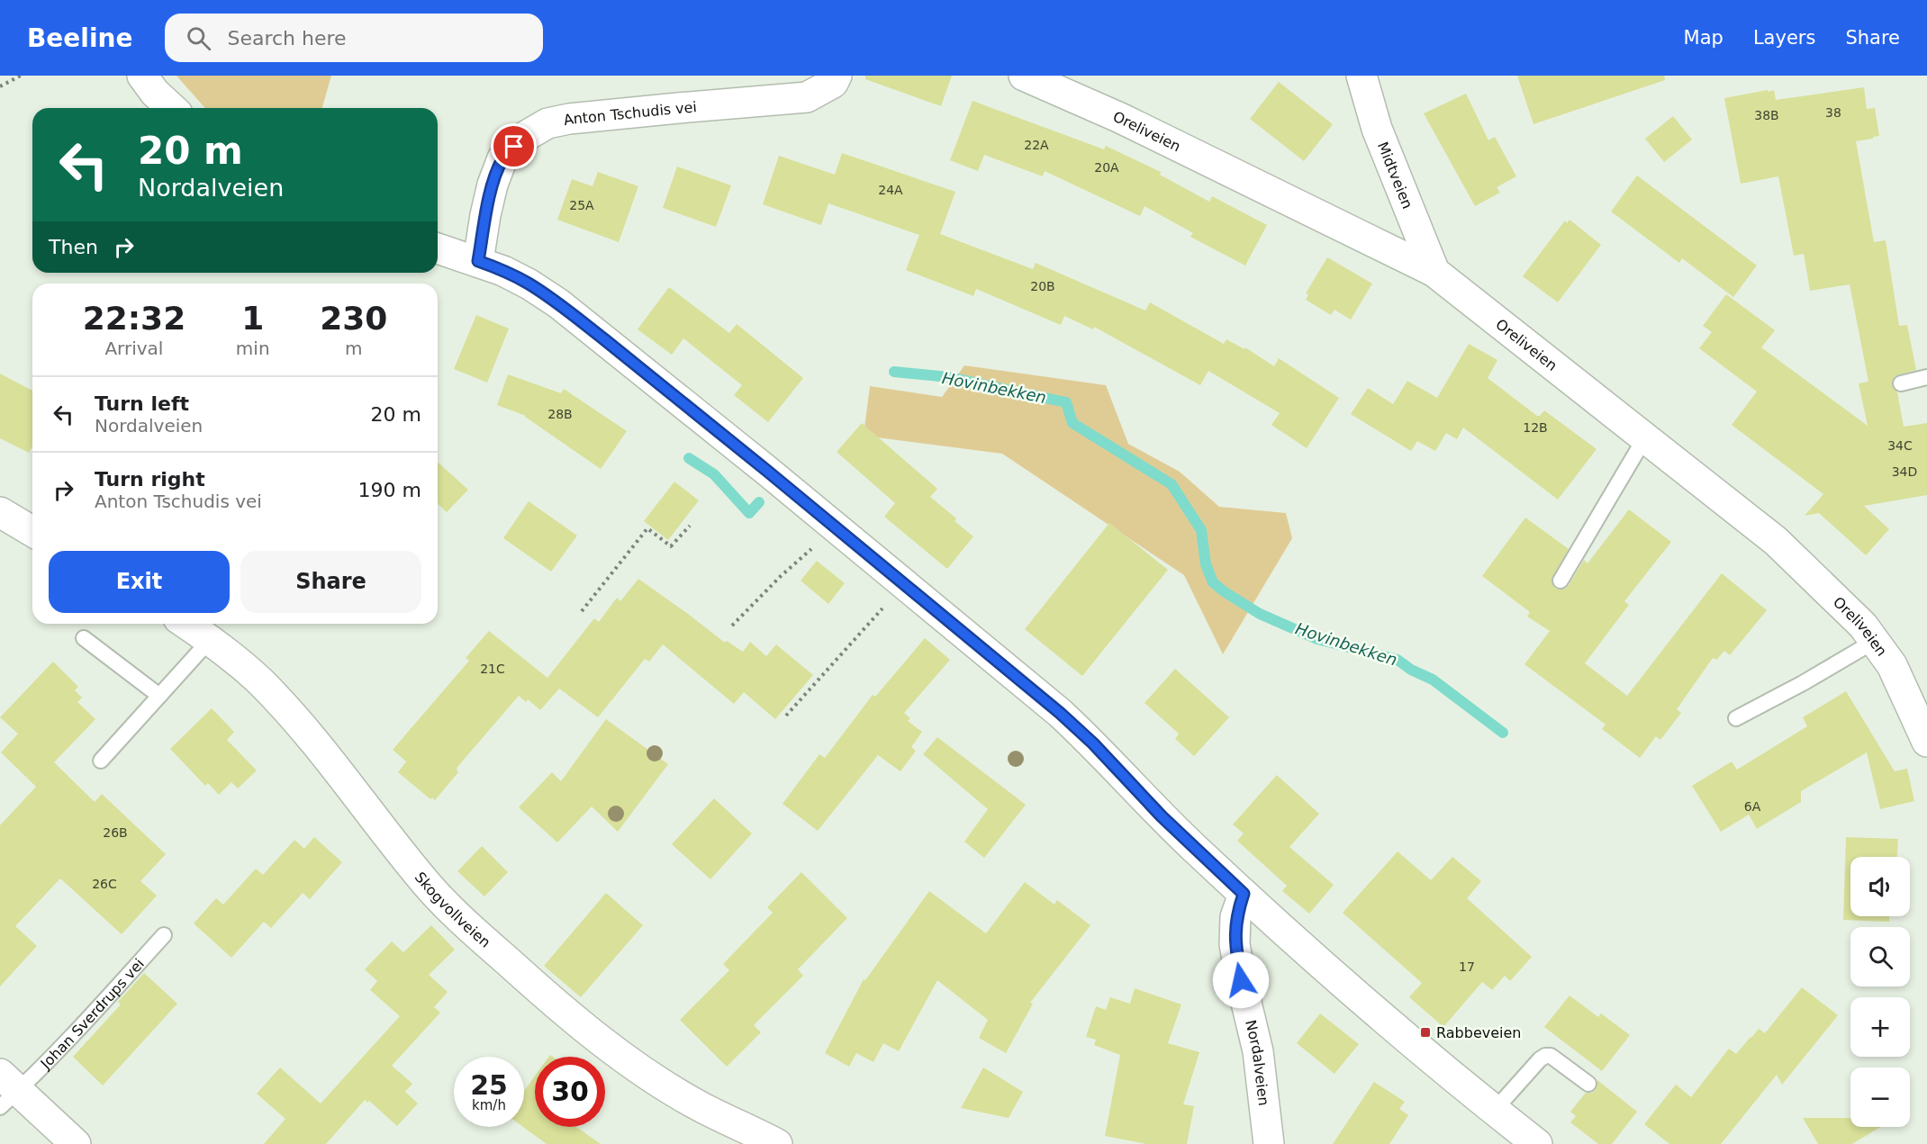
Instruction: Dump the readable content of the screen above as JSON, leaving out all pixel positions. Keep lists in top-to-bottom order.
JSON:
{
  "streets": {
    "street": [
      "Anton Tschudis vei",
      "Oreliveien",
      "Midtveien",
      "Skogvollveien",
      "Johan Sverdrups vei",
      "Nordalveien"
    ]
  },
  "crossings": [
    ["Oreliveien", "Midtveien"]
  ],
  "water": ["Hovinbekken"],
  "places": {
    "transit": ["Rabbeveien"]
  },
  "house_numbers": [
    "38",
    "38B",
    "22A",
    "20A",
    "24A",
    "25A",
    "20B",
    "28B",
    "12B",
    "34C",
    "34D",
    "21C",
    "6A",
    "26B",
    "26C",
    "17"
  ],
  "page": {
    "header": "Beeline",
    "search": "Search here",
    "nav": ["Map", "Layers", "Share"],
    "turn": ["20 m", "Nordalveien"],
    "then": "Then",
    "eta": [
      "22:32",
      "Arrival",
      "1",
      "min",
      "230",
      "m"
    ],
    "list": [
      {
        "name": "Turn left",
        "note": "Nordalveien",
        "value": "20 m"
      },
      {
        "name": "Turn right",
        "note": "Anton Tschudis vei",
        "value": "190 m"
      }
    ],
    "buttons": ["Exit", "Share"],
    "map_buttons": ["+", "−"],
    "speed": "25 km/h",
    "limit": "30"
  }
}
